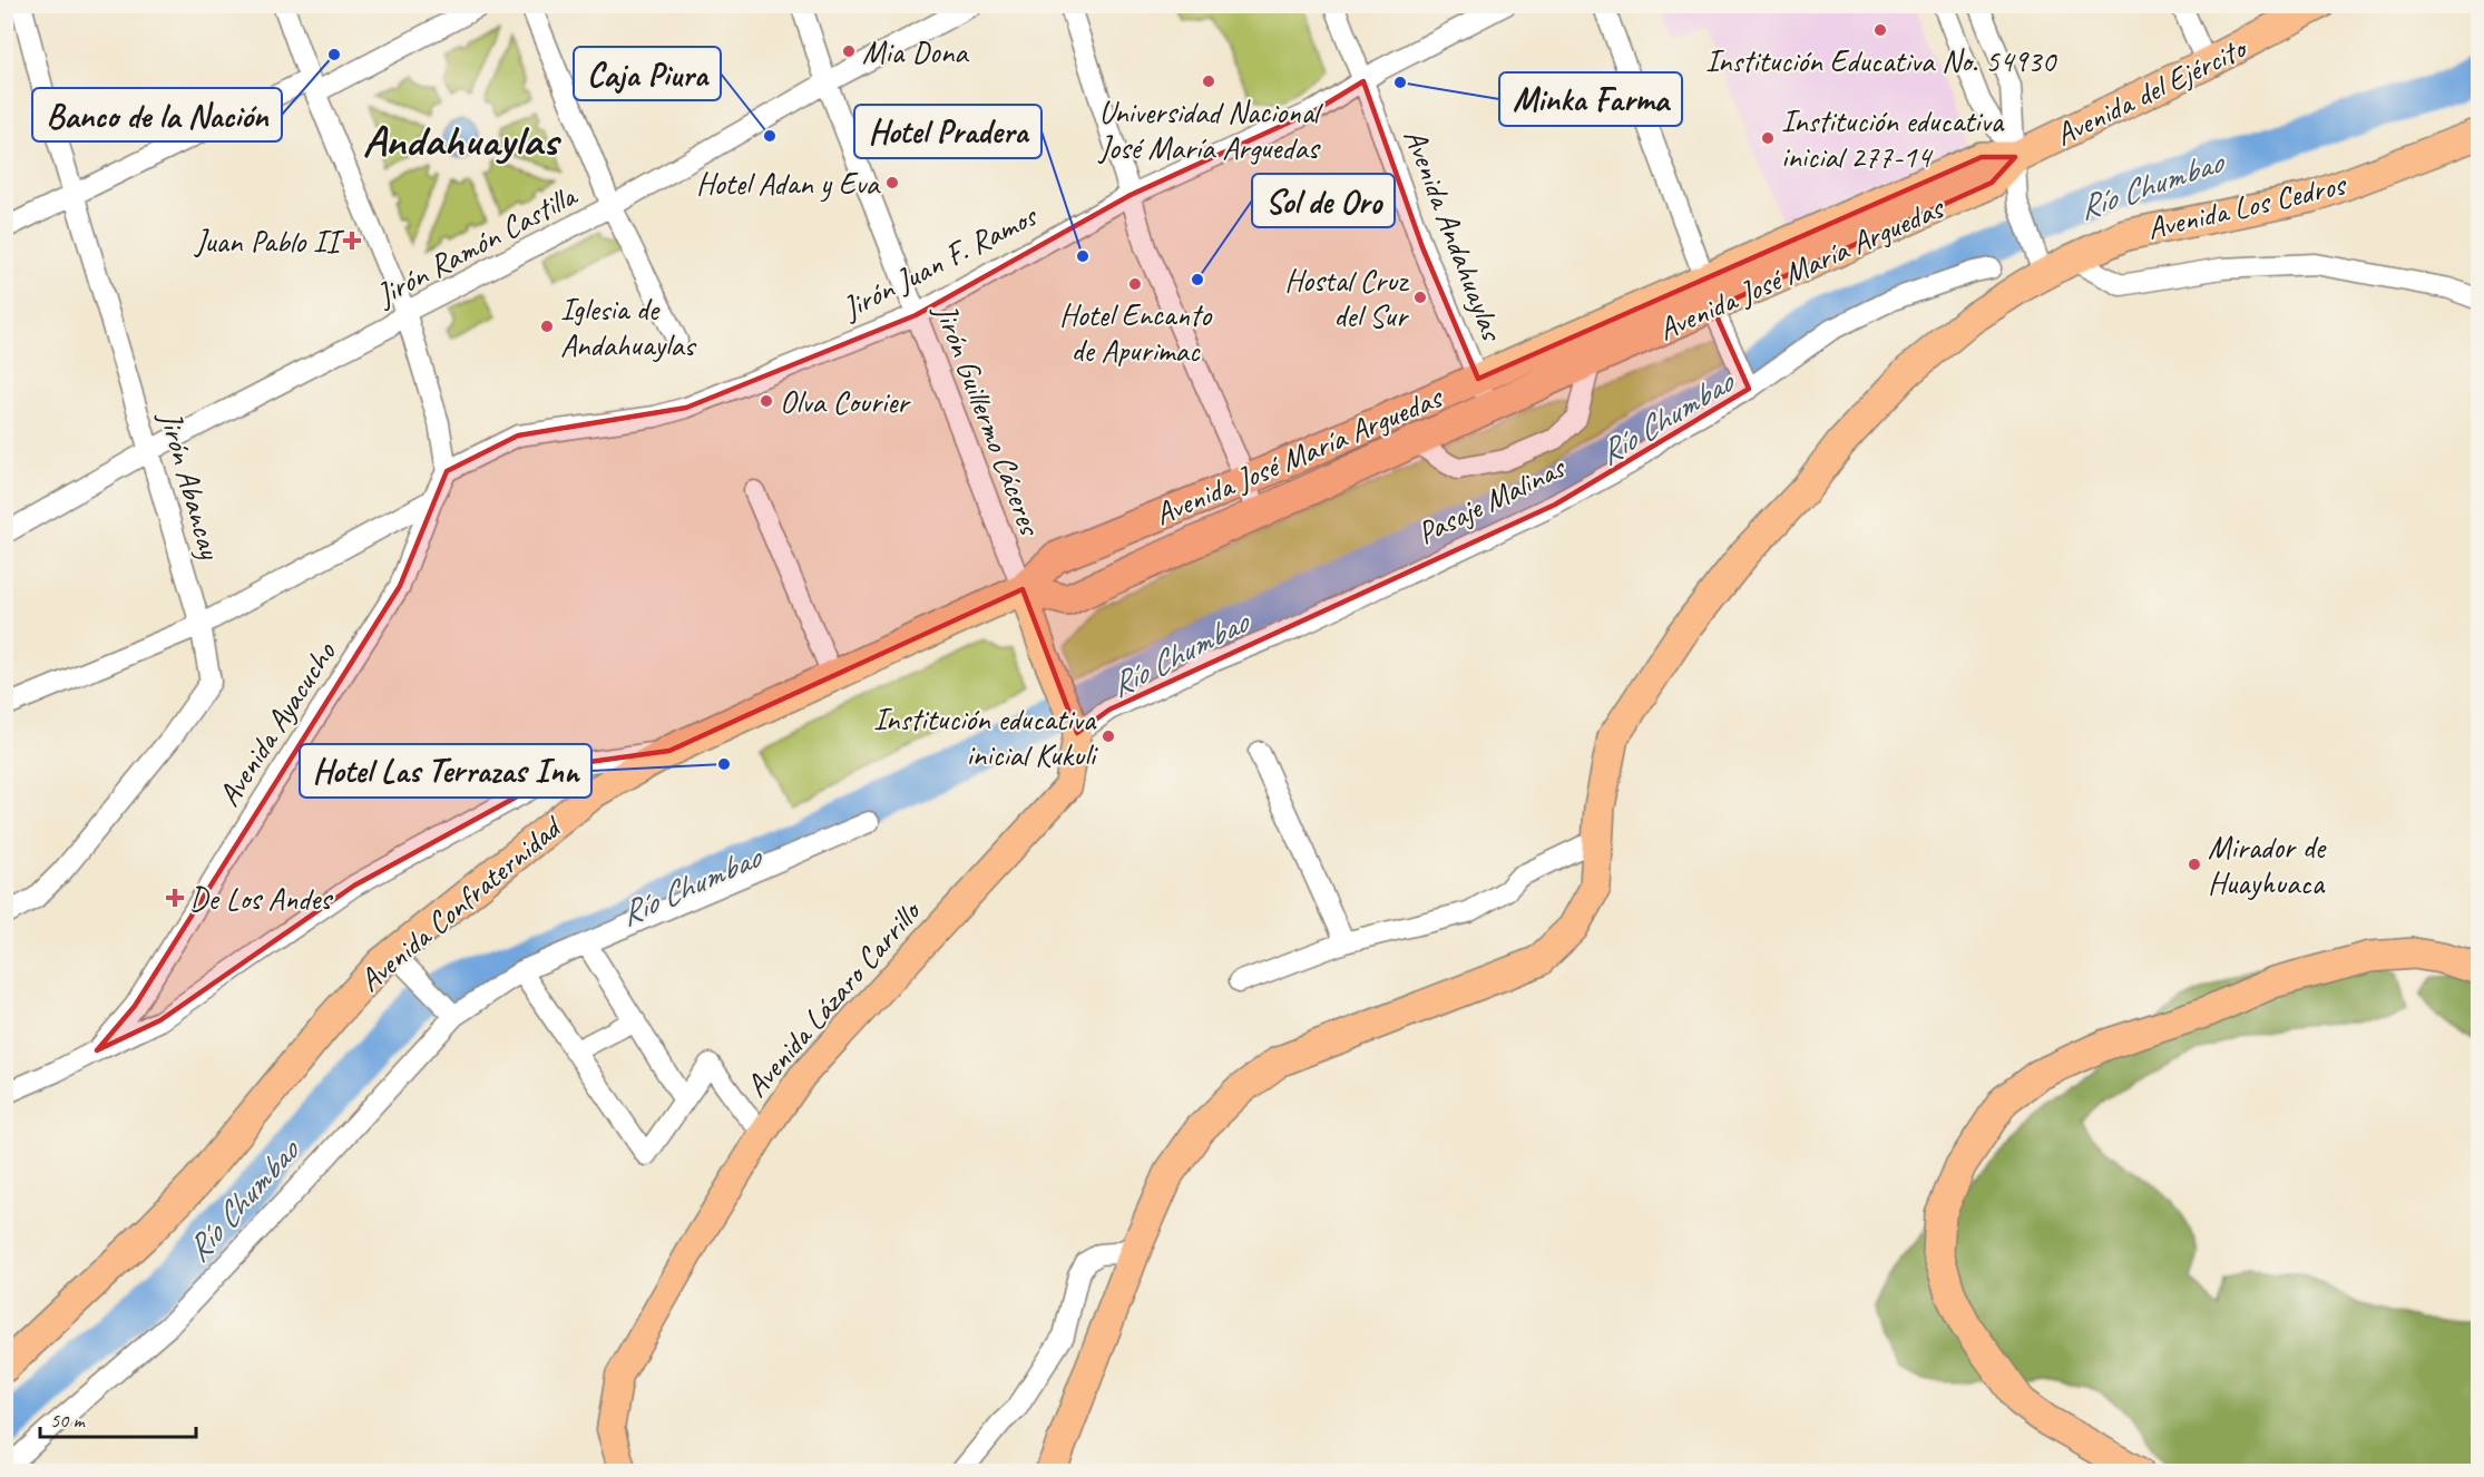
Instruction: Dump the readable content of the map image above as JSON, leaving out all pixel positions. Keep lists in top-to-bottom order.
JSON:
{
  "streets": {
    "highway": [
      "Avenida del Ejército",
      "Avenida Los Cedros",
      "Avenida José María Arguedas",
      "Avenida Confraternidad"
    ],
    "main road": ["Avenida Lázaro Carrillo"],
    "street": [
      "Avenida Andahuaylas",
      "Jirón Ramón Castilla",
      "Jirón Juan F. Ramos",
      "Jirón Guillermo Cáceres",
      "Jirón Abancay",
      "Pasaje Malinas",
      "Avenida Ayacucho"
    ]
  },
  "crossings": [
    ["Avenida del Ejército", "Avenida José María Arguedas"],
    ["Avenida Andahuaylas", "Jirón Juan F. Ramos"],
    ["Avenida Andahuaylas", "Avenida José María Arguedas"],
    ["Jirón Ramón Castilla", "Jirón Guillermo Cáceres"],
    ["Jirón Ramón Castilla", "Jirón Abancay"],
    ["Jirón Juan F. Ramos", "Jirón Guillermo Cáceres"],
    ["Jirón Juan F. Ramos", "Avenida Ayacucho"],
    ["Avenida José María Arguedas", "Jirón Guillermo Cáceres"],
    ["Avenida José María Arguedas", "Avenida Confraternidad"],
    ["Jirón Guillermo Cáceres", "Avenida Confraternidad"],
    ["Pasaje Malinas", "Avenida Lázaro Carrillo"]
  ],
  "districts": ["Andahuaylas"],
  "water": ["Río Chumbao"],
  "places": {
    "other": [
      "Institución Educativa No. 54930",
      "Mia Dona",
      "Banco de la Nación",
      "Universidad Nacional José María Arguedas",
      "Minka Farma",
      "Caja Piura",
      "Institución educativa inicial 277-14",
      "Hotel Adan y Eva",
      "Hotel Pradera",
      "Sol de Oro",
      "Hotel Encanto de Apurimac",
      "Hostal Cruz del Sur",
      "Iglesia de Andahuaylas",
      "Olva Courier",
      "Institución educativa inicial Kukuli",
      "Hotel Las Terrazas Inn",
      "Mirador de Huayhuaca"
    ],
    "health": ["Juan Pablo II", "De Los Andes"]
  },
  "scale_bar": "50 m"
}
